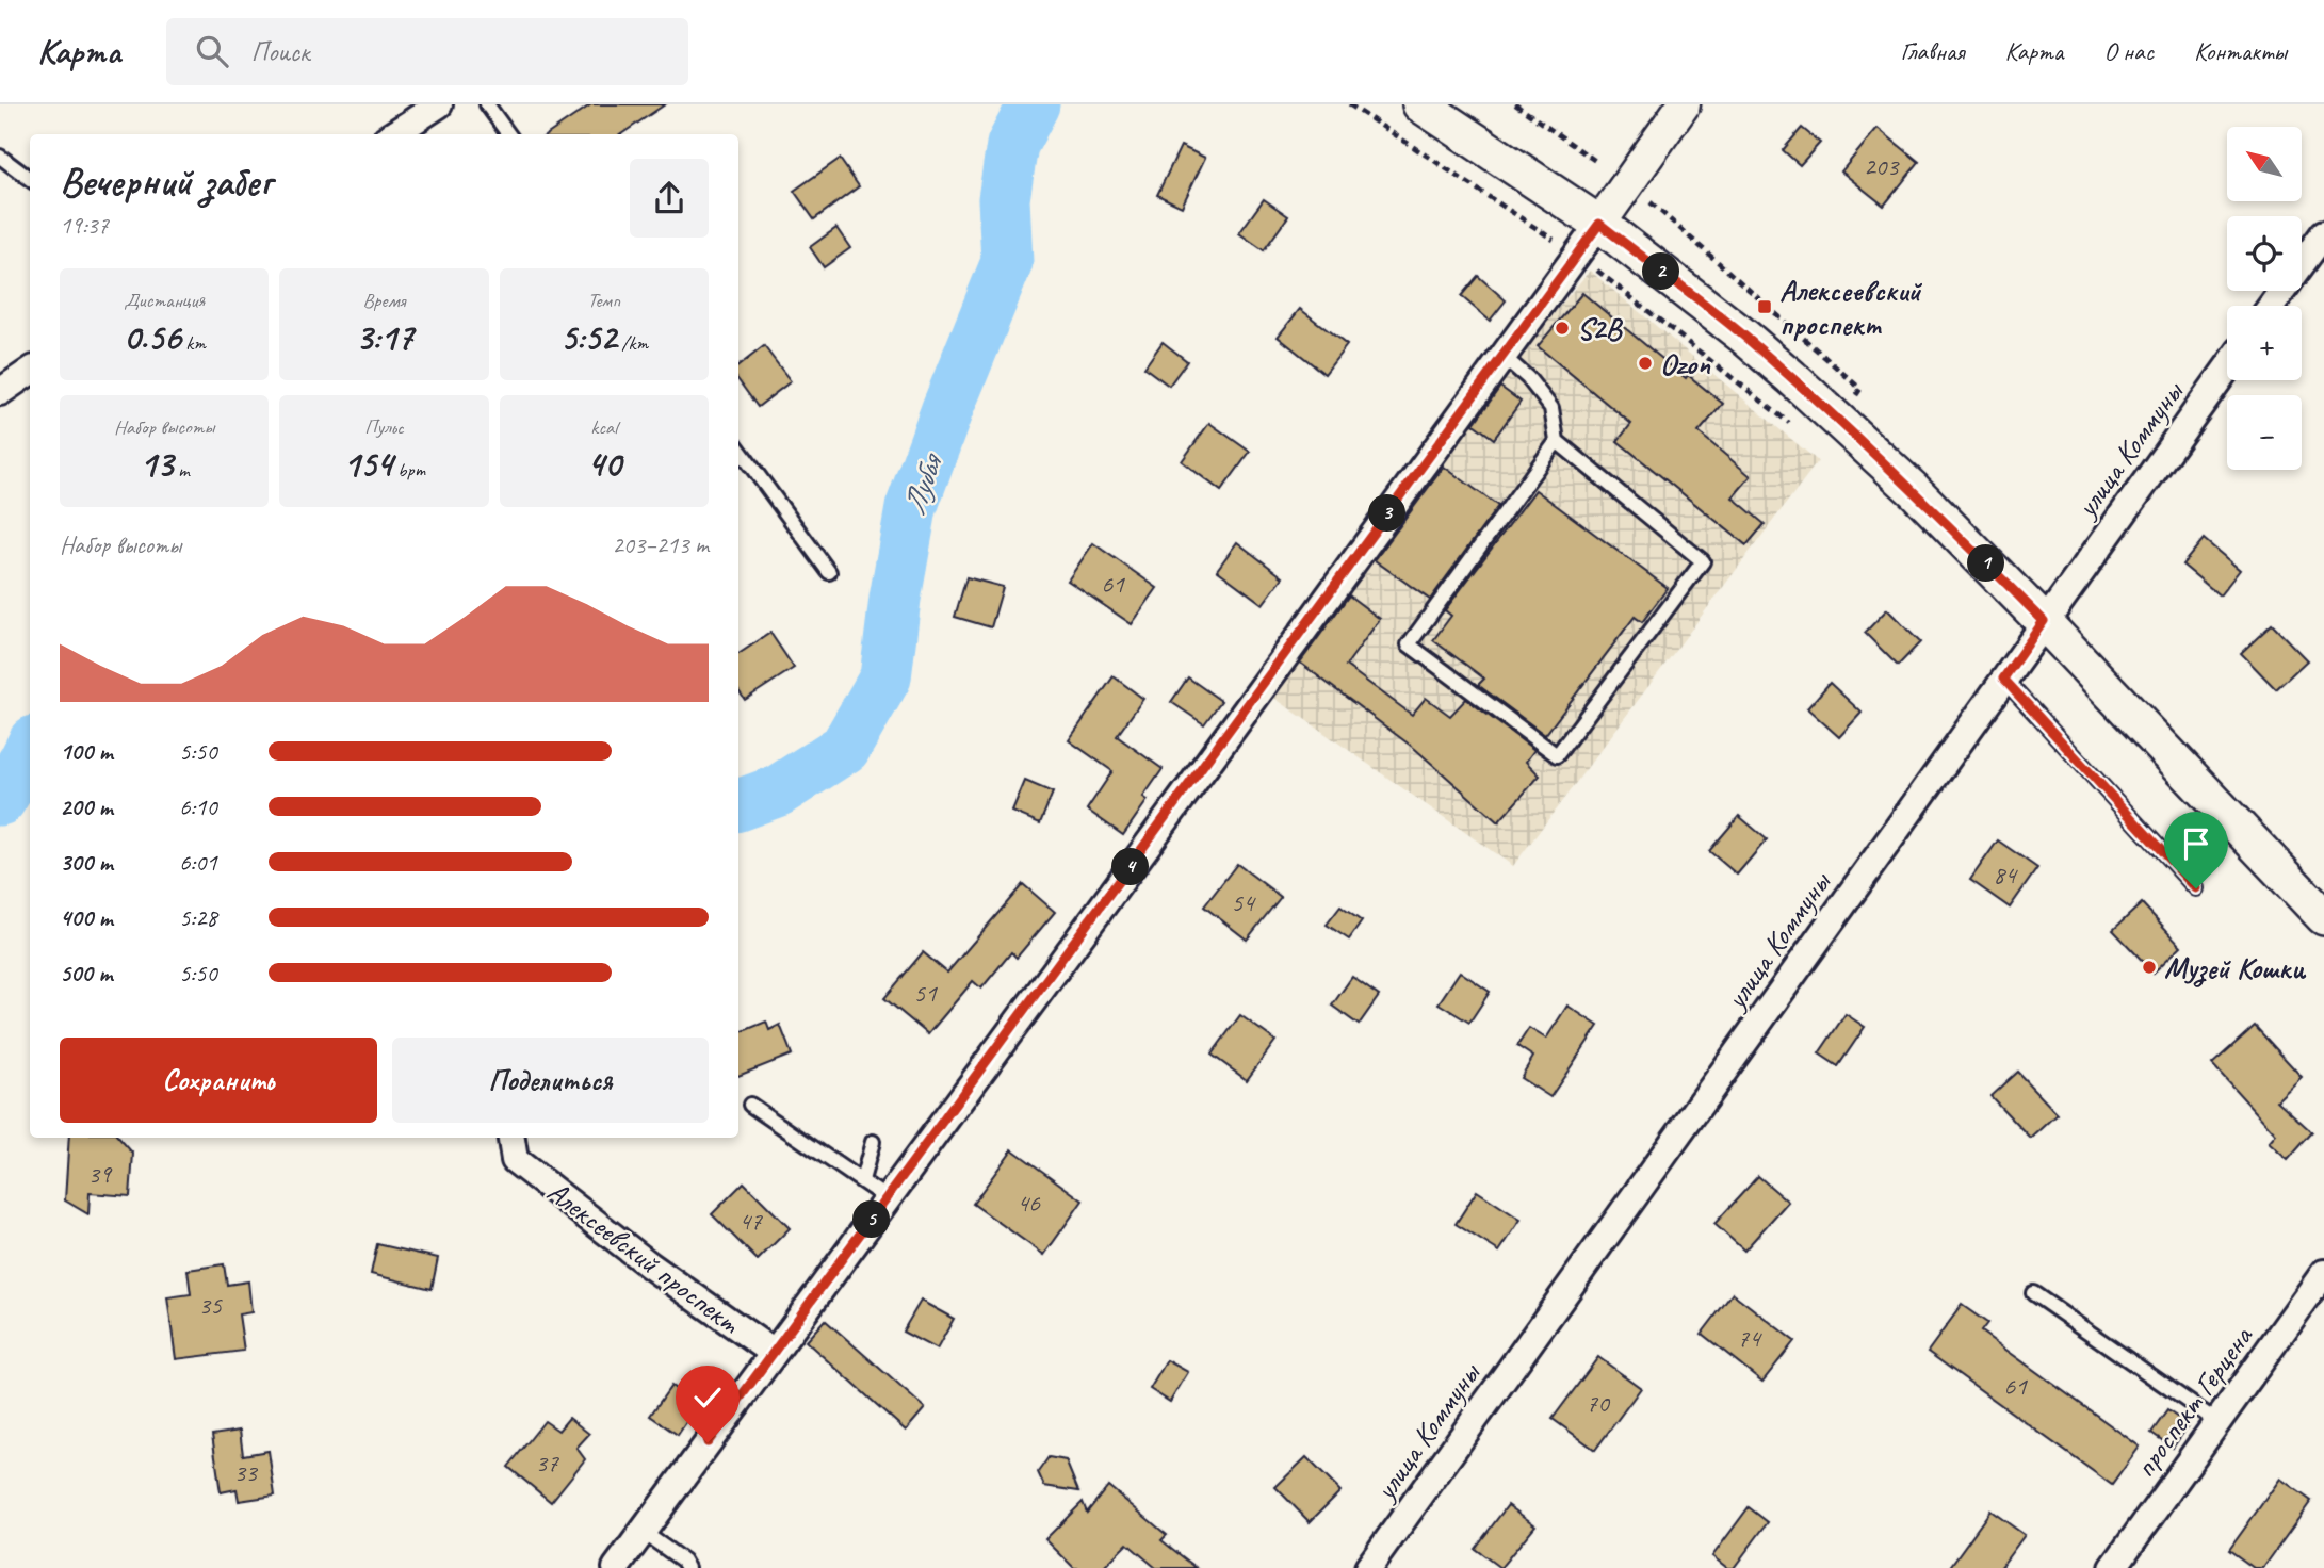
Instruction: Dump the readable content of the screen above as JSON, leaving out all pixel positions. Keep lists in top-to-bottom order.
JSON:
{
  "streets": {
    "street": ["улица Коммуны", "Алексеевский проспект", "проспект Герцена"]
  },
  "water": ["Лубья"],
  "places": {
    "transit": ["Алексеевский проспект"],
    "other": ["S2B", "Ozon", "Музей Кошки"]
  },
  "house_numbers": [
    "203",
    "61",
    "84",
    "54",
    "51",
    "39",
    "46",
    "47",
    "35",
    "74",
    "61",
    "70",
    "37",
    "33"
  ],
  "north": "top left",
  "page": {
    "header": "Карта",
    "search": "Поиск",
    "nav": [
      "Главная",
      "Карта",
      "О нас",
      "Контакты"
    ],
    "map_buttons": ["+", "−"],
    "heading": ["Вечерний забег", "19:37"],
    "pins": [
      "2",
      "3",
      "1",
      "4",
      "5"
    ],
    "stats": [
      ["Дистанция", "0.56 km"],
      ["Время", "3:17"],
      ["Темп", "5:52 /km"],
      ["Набор высоты", "13 m"],
      ["Пульс", "154 bpm"],
      ["kcal", "40"]
    ],
    "chart": ["Набор высоты", "203–213 m"],
    "list": [
      {
        "name": "100 m",
        "note": "5:50"
      },
      {
        "name": "200 m",
        "note": "6:10"
      },
      {
        "name": "300 m",
        "note": "6:01"
      },
      {
        "name": "400 m",
        "note": "5:28"
      },
      {
        "name": "500 m",
        "note": "5:50"
      }
    ],
    "buttons": ["Сохранить", "Поделиться"]
  }
}
